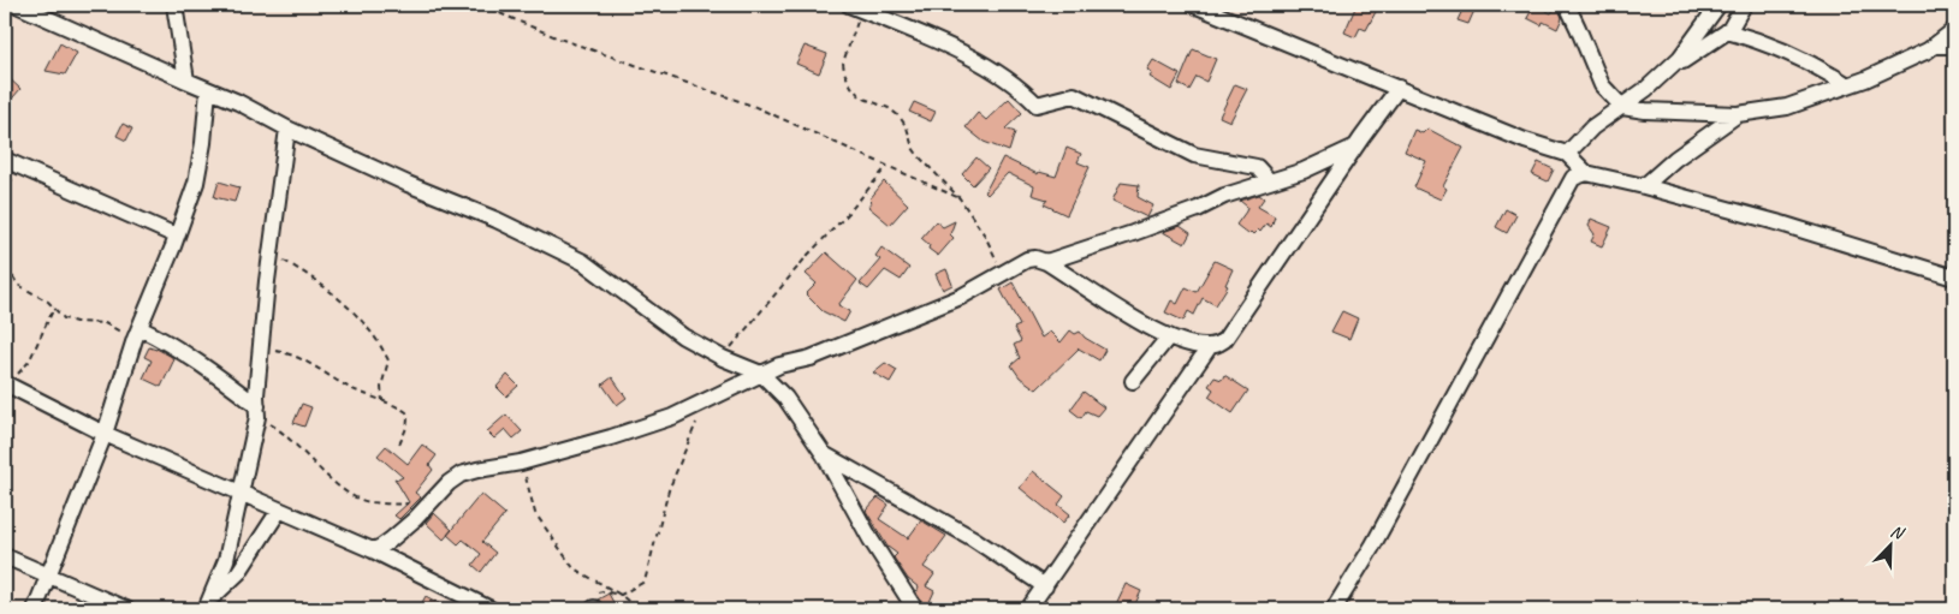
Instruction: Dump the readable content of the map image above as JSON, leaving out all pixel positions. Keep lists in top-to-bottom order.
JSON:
{
  "north": "top right"
}
